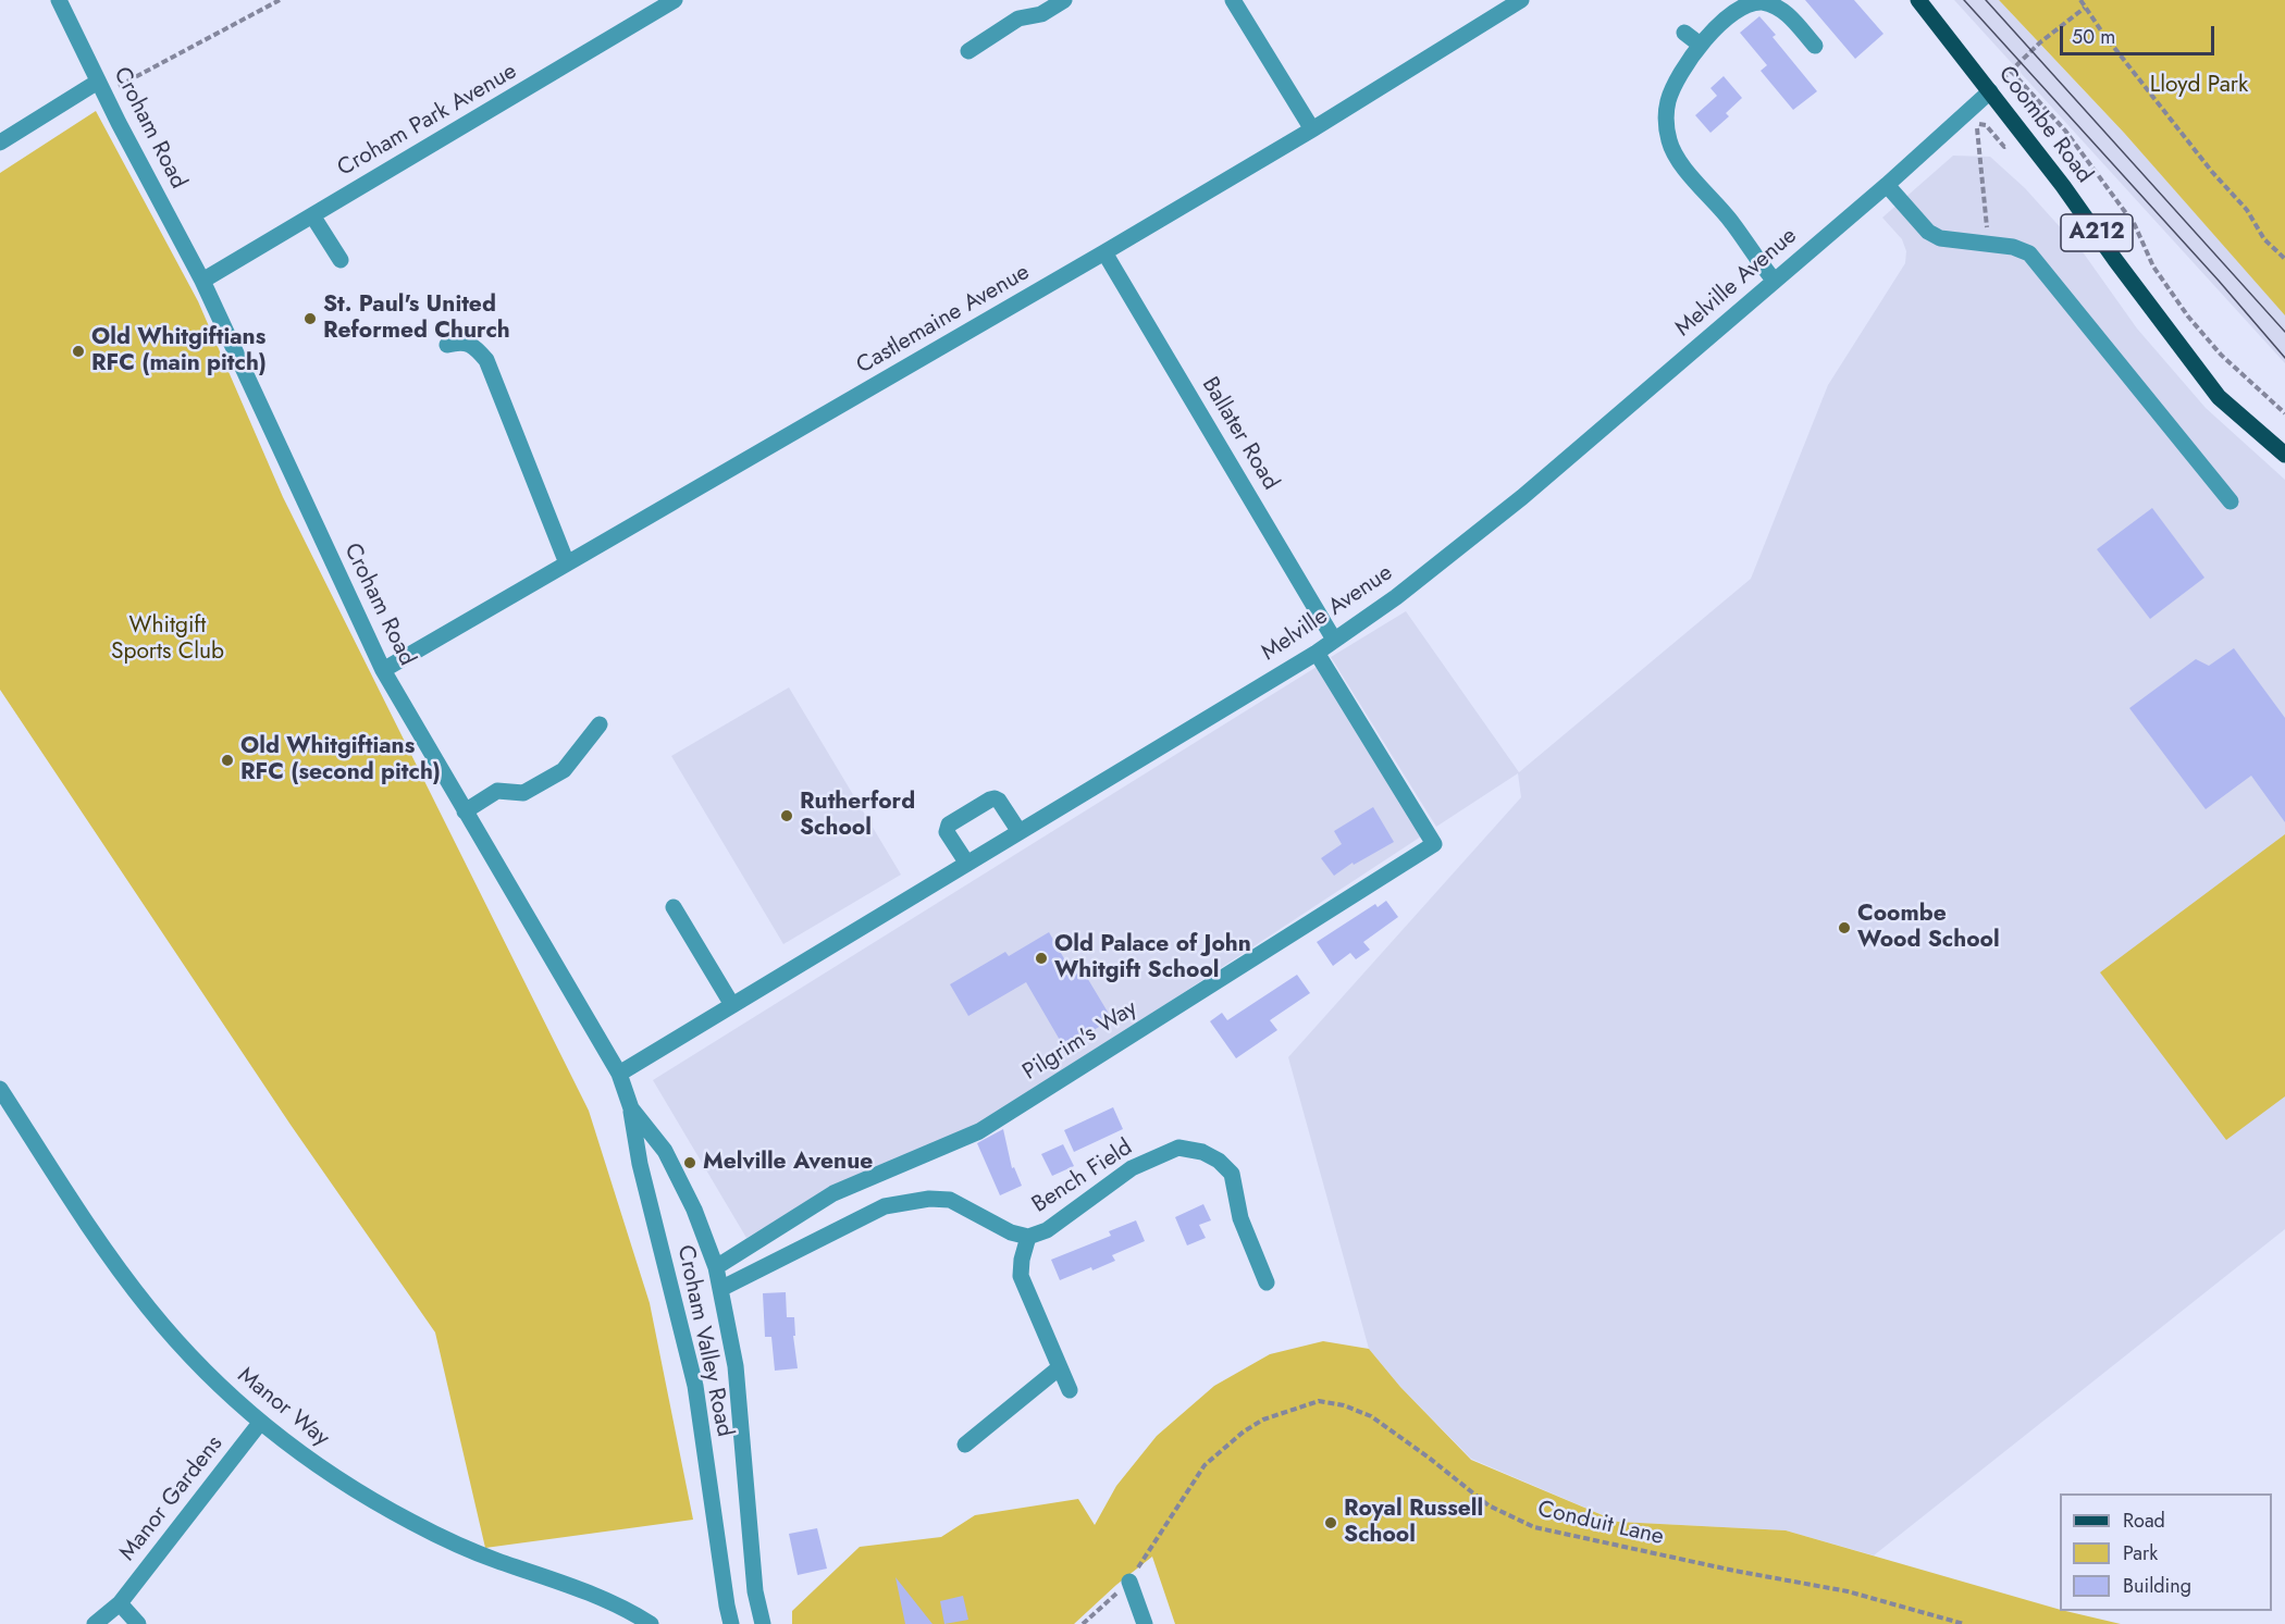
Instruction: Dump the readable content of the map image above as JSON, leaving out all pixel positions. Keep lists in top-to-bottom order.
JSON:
{
  "streets": {
    "main road": ["Coombe Road", "A212"],
    "street": [
      "Croham Park Avenue",
      "Croham Road",
      "Melville Avenue",
      "Castlemaine Avenue",
      "Ballater Road",
      "Pilgrim's Way",
      "Bench Field",
      "Croham Valley Road",
      "Manor Way",
      "Manor Gardens"
    ],
    "path": ["Conduit Lane"]
  },
  "crossings": [
    ["Croham Park Avenue", "Croham Road"],
    ["Coombe Road", "Melville Avenue"],
    ["Croham Road", "Melville Avenue"],
    ["Croham Road", "Castlemaine Avenue"],
    ["Croham Road", "Croham Valley Road"],
    ["Melville Avenue", "Ballater Road"],
    ["Melville Avenue", "Pilgrim's Way"],
    ["Castlemaine Avenue", "Ballater Road"],
    ["Pilgrim's Way", "Croham Valley Road"],
    ["Bench Field", "Croham Valley Road"],
    ["Manor Way", "Manor Gardens"]
  ],
  "parks": ["Lloyd Park", "Whitgift Sports Club"],
  "places": [
    "St. Paul's United Reformed Church",
    "Old Whitgiftians RFC (main pitch)",
    "Old Whitgiftians RFC (second pitch)",
    "Rutherford School",
    "Coombe Wood School",
    "Old Palace of John Whitgift School",
    "Melville Avenue",
    "Royal Russell School"
  ],
  "legend": ["Road", "Park", "Building"],
  "scale_bar": "50 m"
}
